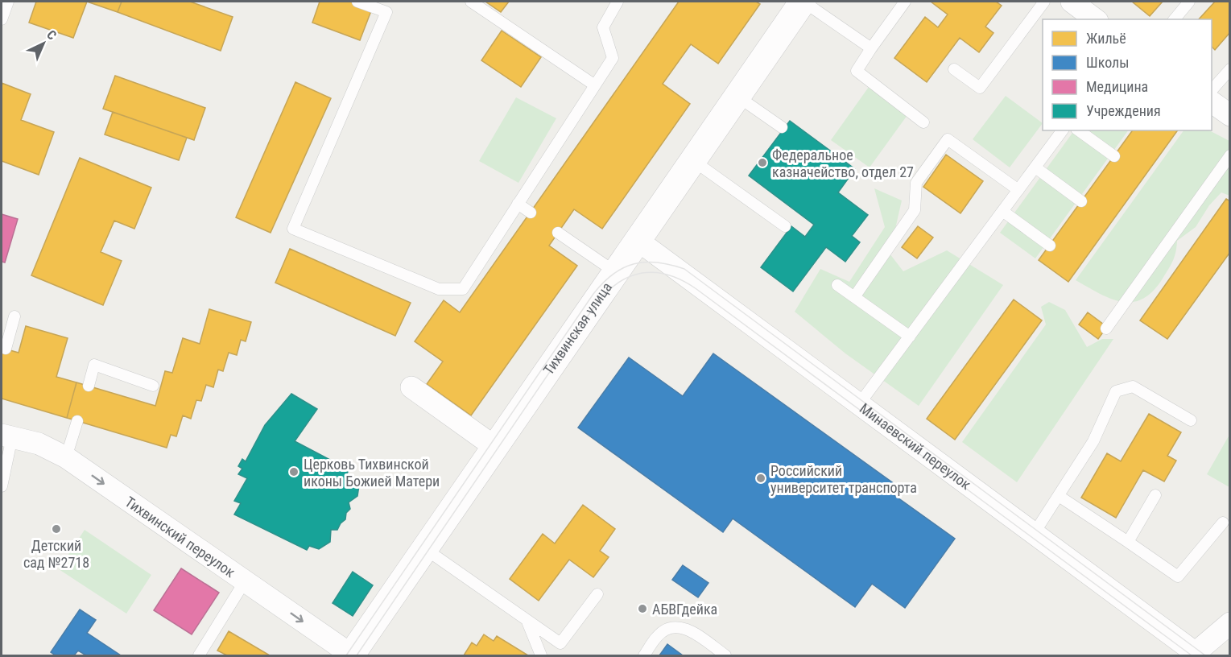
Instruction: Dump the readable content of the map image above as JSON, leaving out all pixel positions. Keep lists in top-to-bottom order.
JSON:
{
  "streets": {
    "street": ["Тихвинская улица", "Минаевский переулок", "Тихвинский переулок"]
  },
  "crossings": [
    ["Тихвинская улица", "Минаевский переулок"],
    ["Тихвинская улица", "Тихвинский переулок"]
  ],
  "one_way": ["Тихвинский переулок"],
  "places": [
    "Федеральное казначейство, отдел 27",
    "Церковь Тихвинской иконы Божией Матери",
    "Российский университет транспорта",
    "Детский сад №2718",
    "АБВГдейка"
  ],
  "legend": [
    "Жильё",
    "Школы",
    "Медицина",
    "Учреждения"
  ],
  "north": "top right"
}
